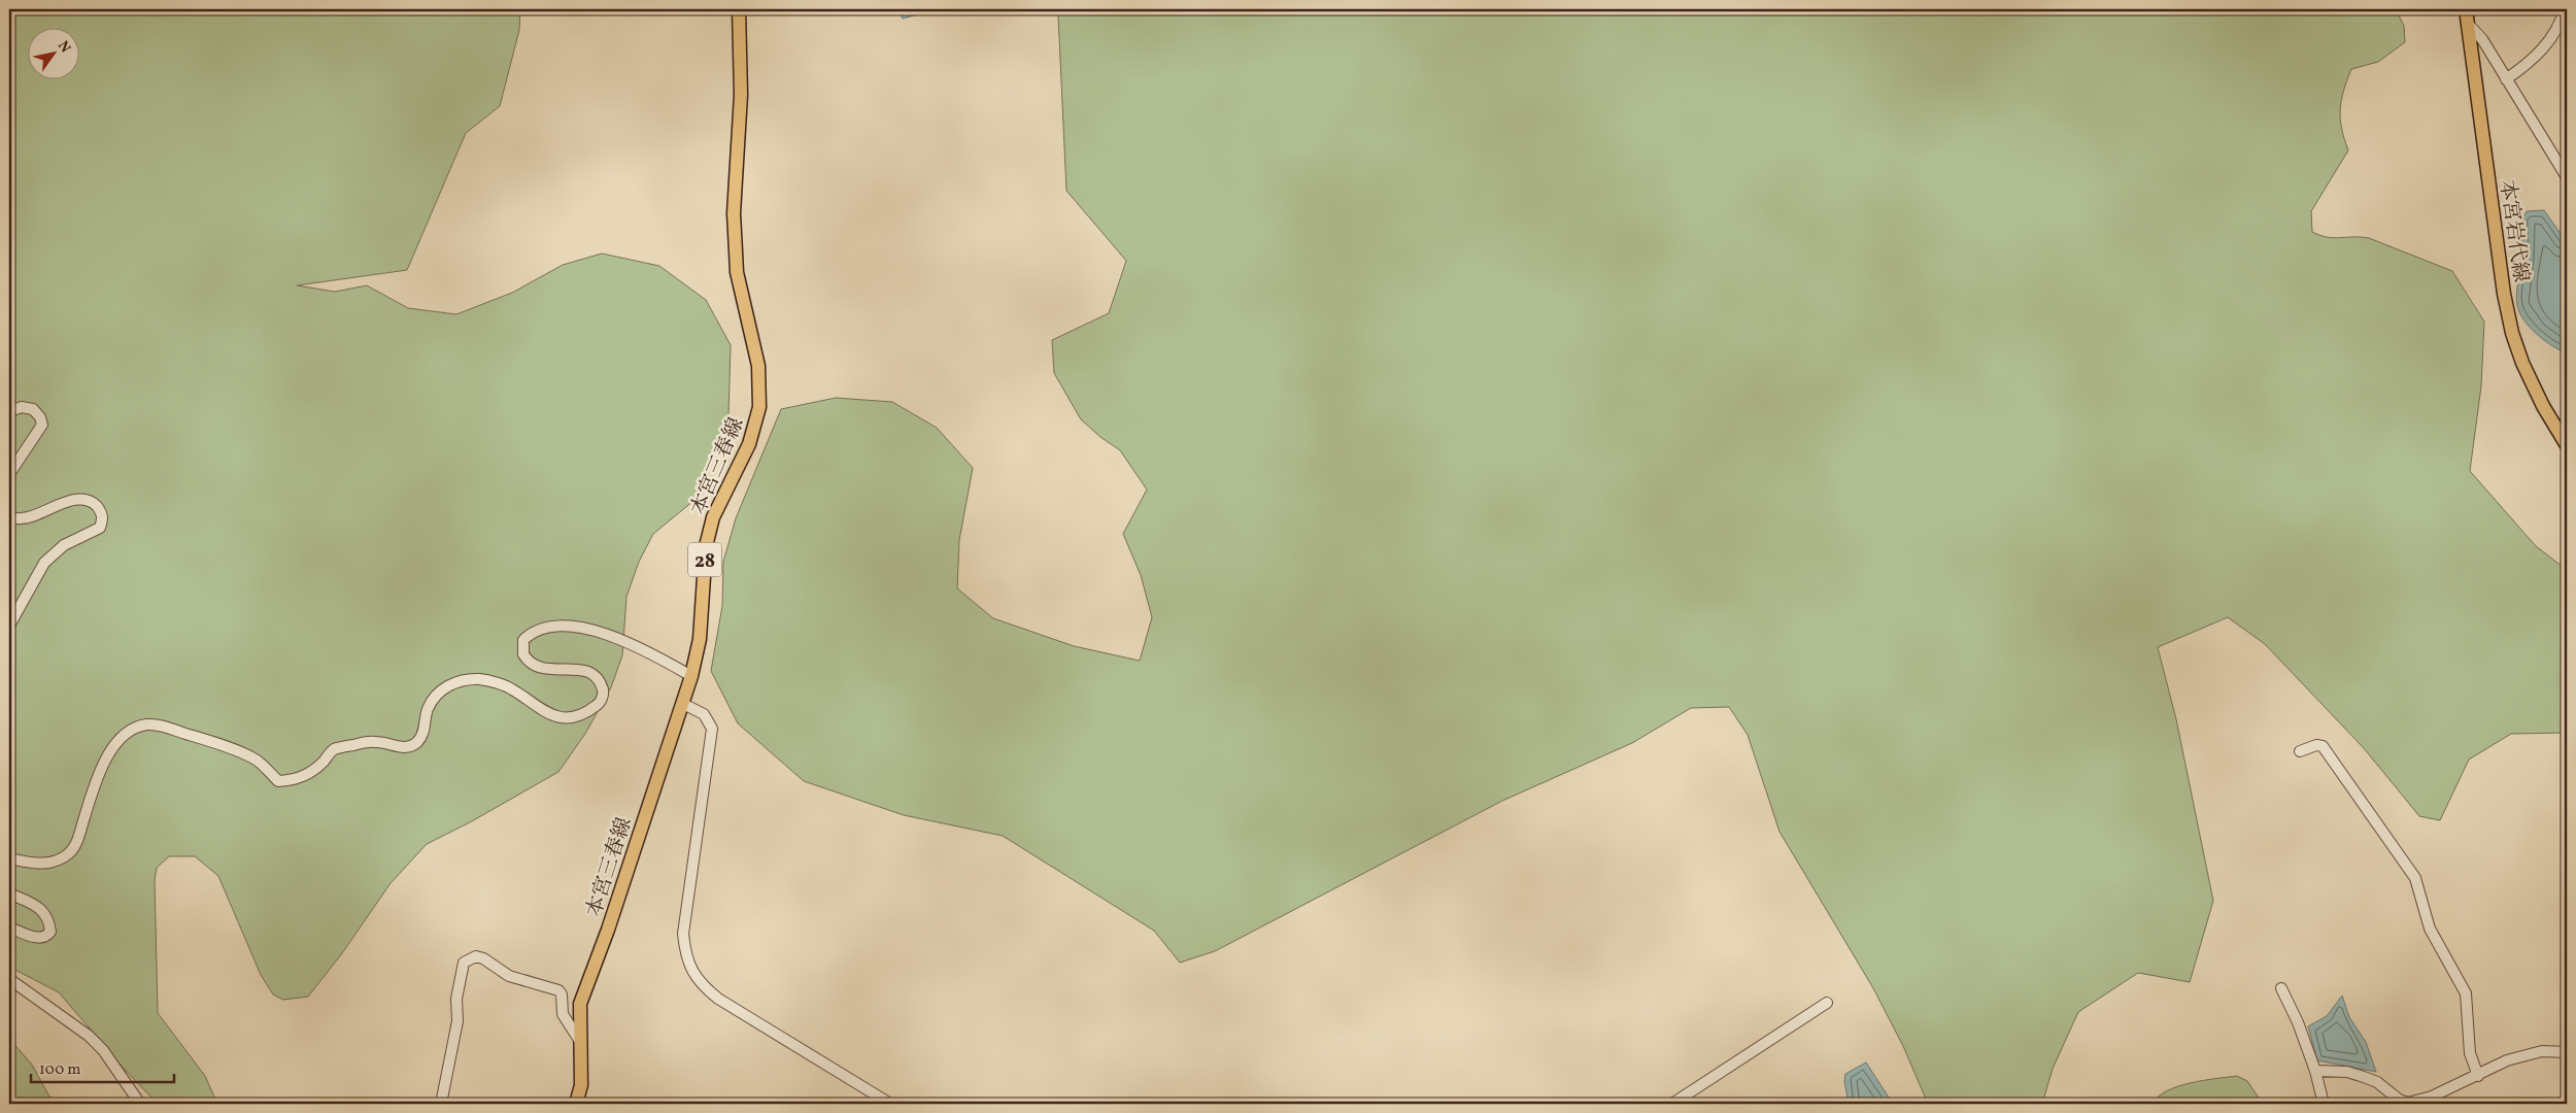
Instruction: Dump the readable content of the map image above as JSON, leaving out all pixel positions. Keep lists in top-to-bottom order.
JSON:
{
  "streets": {
    "main road": ["本宮岩代線", "本宮三春線", "28"]
  },
  "scale_bar": "100 m",
  "north": "top right"
}
